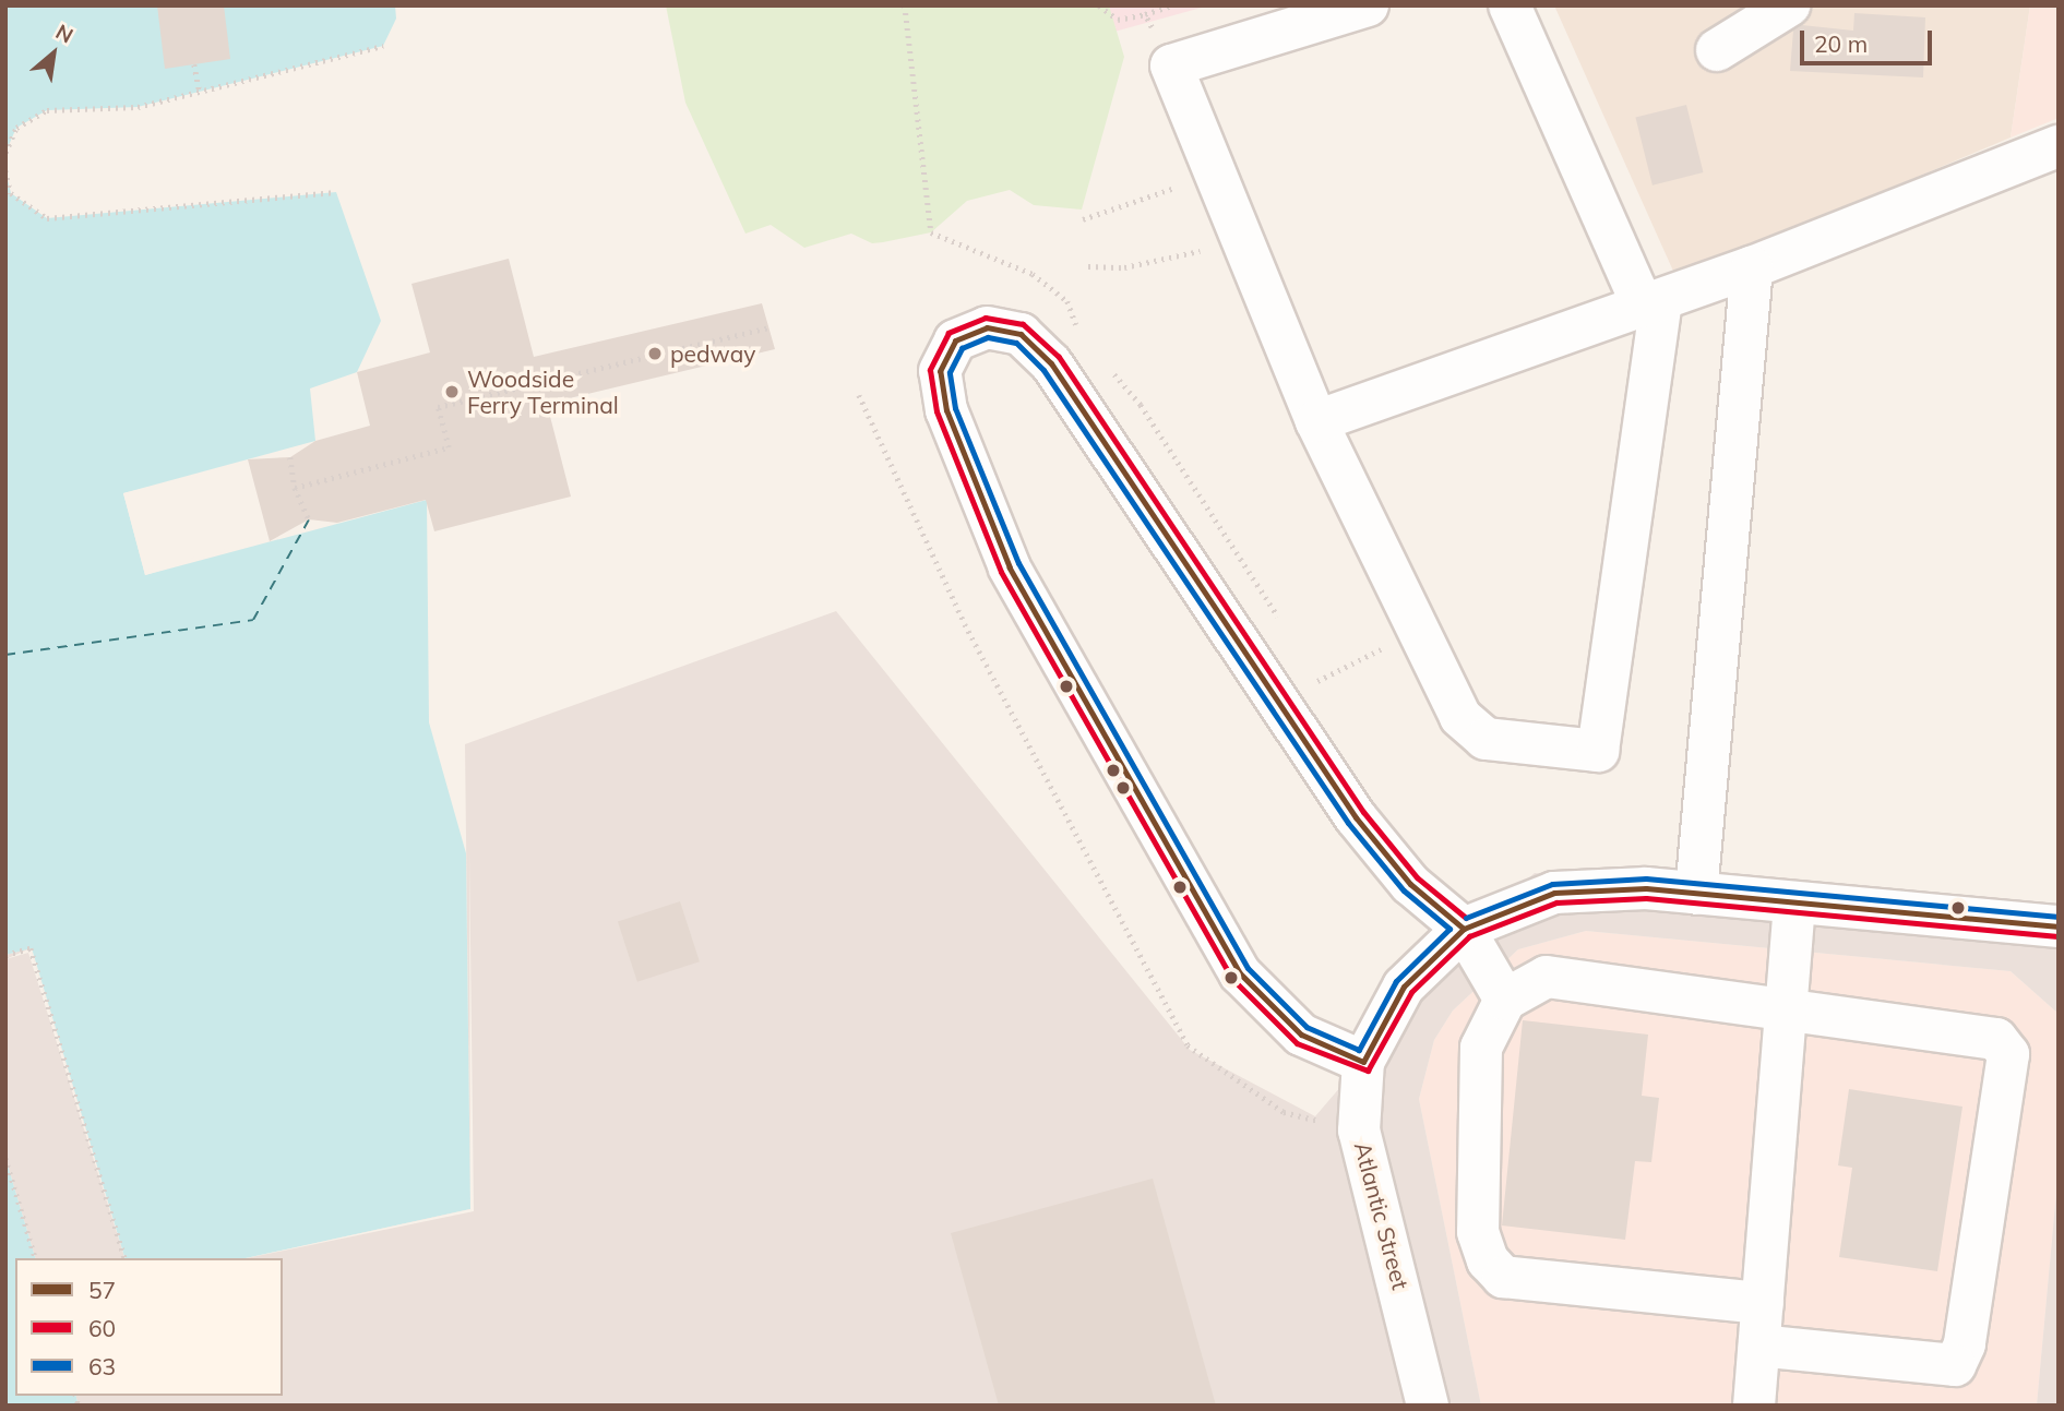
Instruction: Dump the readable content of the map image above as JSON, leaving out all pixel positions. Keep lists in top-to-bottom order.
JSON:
{
  "streets": {
    "street": ["Atlantic Street"]
  },
  "places": ["pedway", "Woodside Ferry Terminal"],
  "lines": ["transit line 60", "transit line 57", "transit line 63"],
  "legend": ["57", "60", "63"],
  "scale_bar": "20 m",
  "north": "top right"
}
